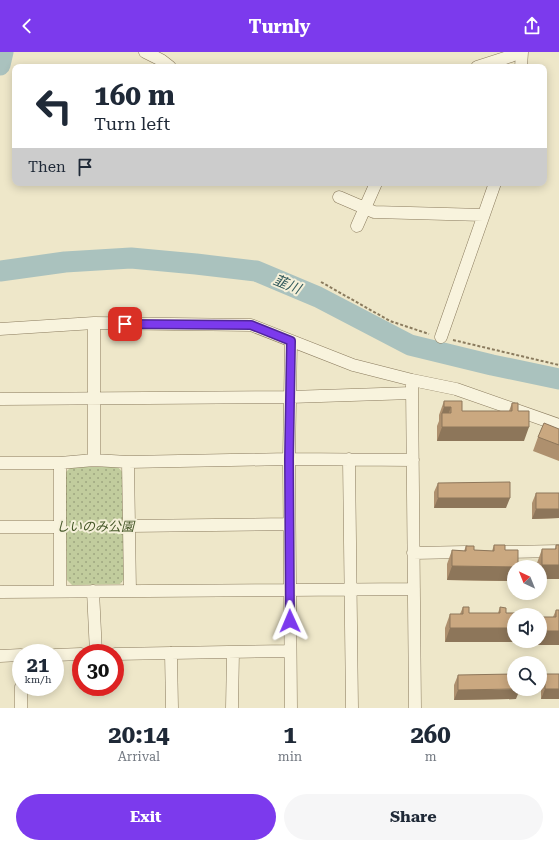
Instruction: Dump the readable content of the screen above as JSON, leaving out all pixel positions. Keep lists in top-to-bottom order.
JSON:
{
  "water": ["韮川"],
  "parks": ["しいのみ公園"],
  "north": "top left",
  "page": {
    "header": "Turnly",
    "turn": ["160 m", "Turn left"],
    "then": "Then",
    "speed": "21 km/h",
    "limit": "30",
    "eta": [
      "20:14",
      "Arrival",
      "1",
      "min",
      "260",
      "m"
    ],
    "buttons": ["Exit", "Share"]
  }
}
